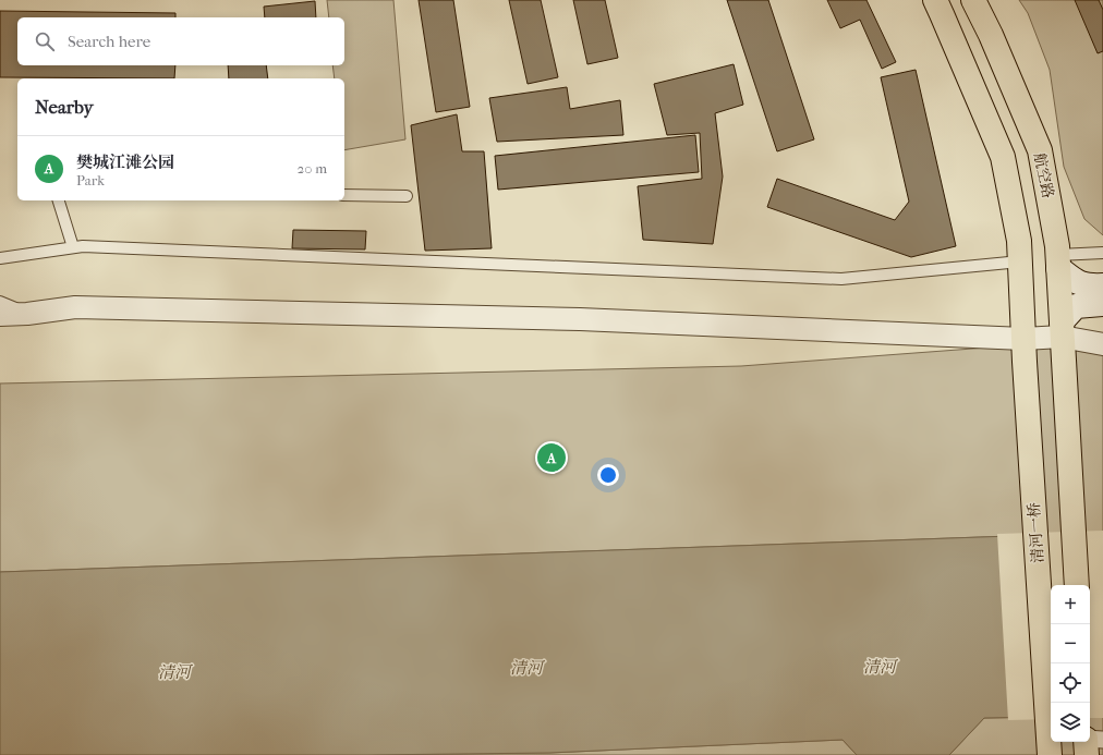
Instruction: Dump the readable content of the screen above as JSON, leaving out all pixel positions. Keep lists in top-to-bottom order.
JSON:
{
  "streets": {
    "main road": ["航空路", "清河一桥"]
  },
  "water": ["清河"],
  "page": {
    "search": "Search here",
    "heading": "Nearby",
    "list": [
      {
        "mark": "A",
        "name": "樊城江滩公园",
        "note": "Park",
        "value": "20 m"
      }
    ],
    "pins": "A",
    "map_buttons": ["+", "−"]
  }
}
